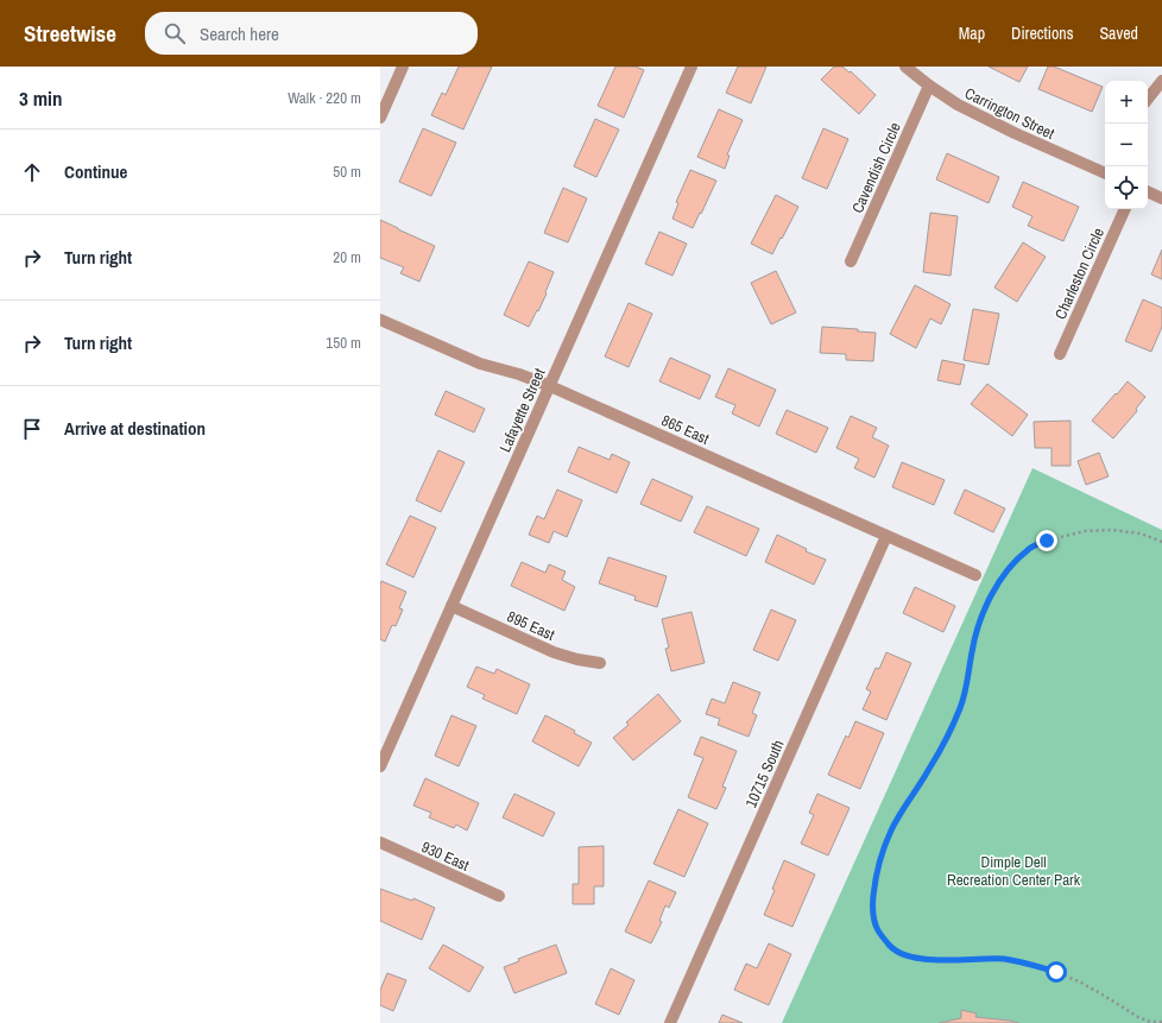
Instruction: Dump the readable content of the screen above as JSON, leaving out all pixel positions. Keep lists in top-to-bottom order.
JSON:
{
  "streets": {
    "street": [
      "Carrington Street",
      "Cavendish Circle",
      "Charleston Circle",
      "Lafayette Street",
      "865 East",
      "895 East",
      "10715 South",
      "930 East"
    ]
  },
  "crossings": [
    ["Carrington Street", "Cavendish Circle"],
    ["Lafayette Street", "865 East"],
    ["Lafayette Street", "895 East"],
    ["865 East", "10715 South"]
  ],
  "parks": ["Dimple Dell Recreation Center Park"],
  "page": {
    "header": "Streetwise",
    "search": "Search here",
    "nav": ["Map", "Directions", "Saved"],
    "heading": ["3 min", "Walk · 220 m"],
    "map_buttons": ["+", "−"],
    "list": [
      ["Continue", "50 m"],
      ["Turn right", "20 m"],
      ["Turn right", "150 m"],
      "Arrive at destination"
    ]
  }
}
